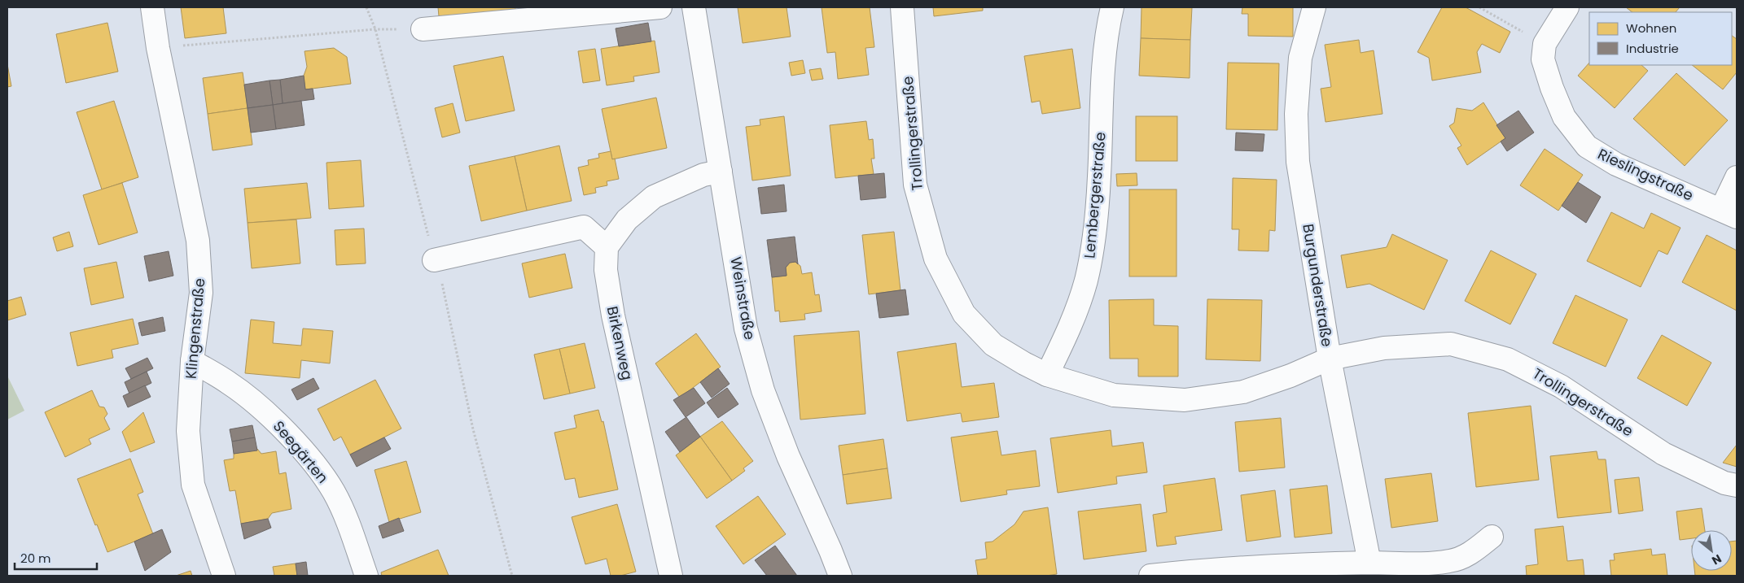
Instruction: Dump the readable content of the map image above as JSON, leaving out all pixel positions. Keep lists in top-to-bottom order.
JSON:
{
  "streets": {
    "street": [
      "Trollingerstraße",
      "Rieslingstraße",
      "Lembergerstraße",
      "Burgunderstraße",
      "Weinstraße",
      "Klingenstraße",
      "Birkenweg",
      "Seegärten"
    ]
  },
  "crossings": [
    ["Trollingerstraße", "Lembergerstraße"],
    ["Trollingerstraße", "Burgunderstraße"],
    ["Klingenstraße", "Seegärten"]
  ],
  "legend": ["Wohnen", "Industrie"],
  "scale_bar": "20 m",
  "north": "bottom right"
}
